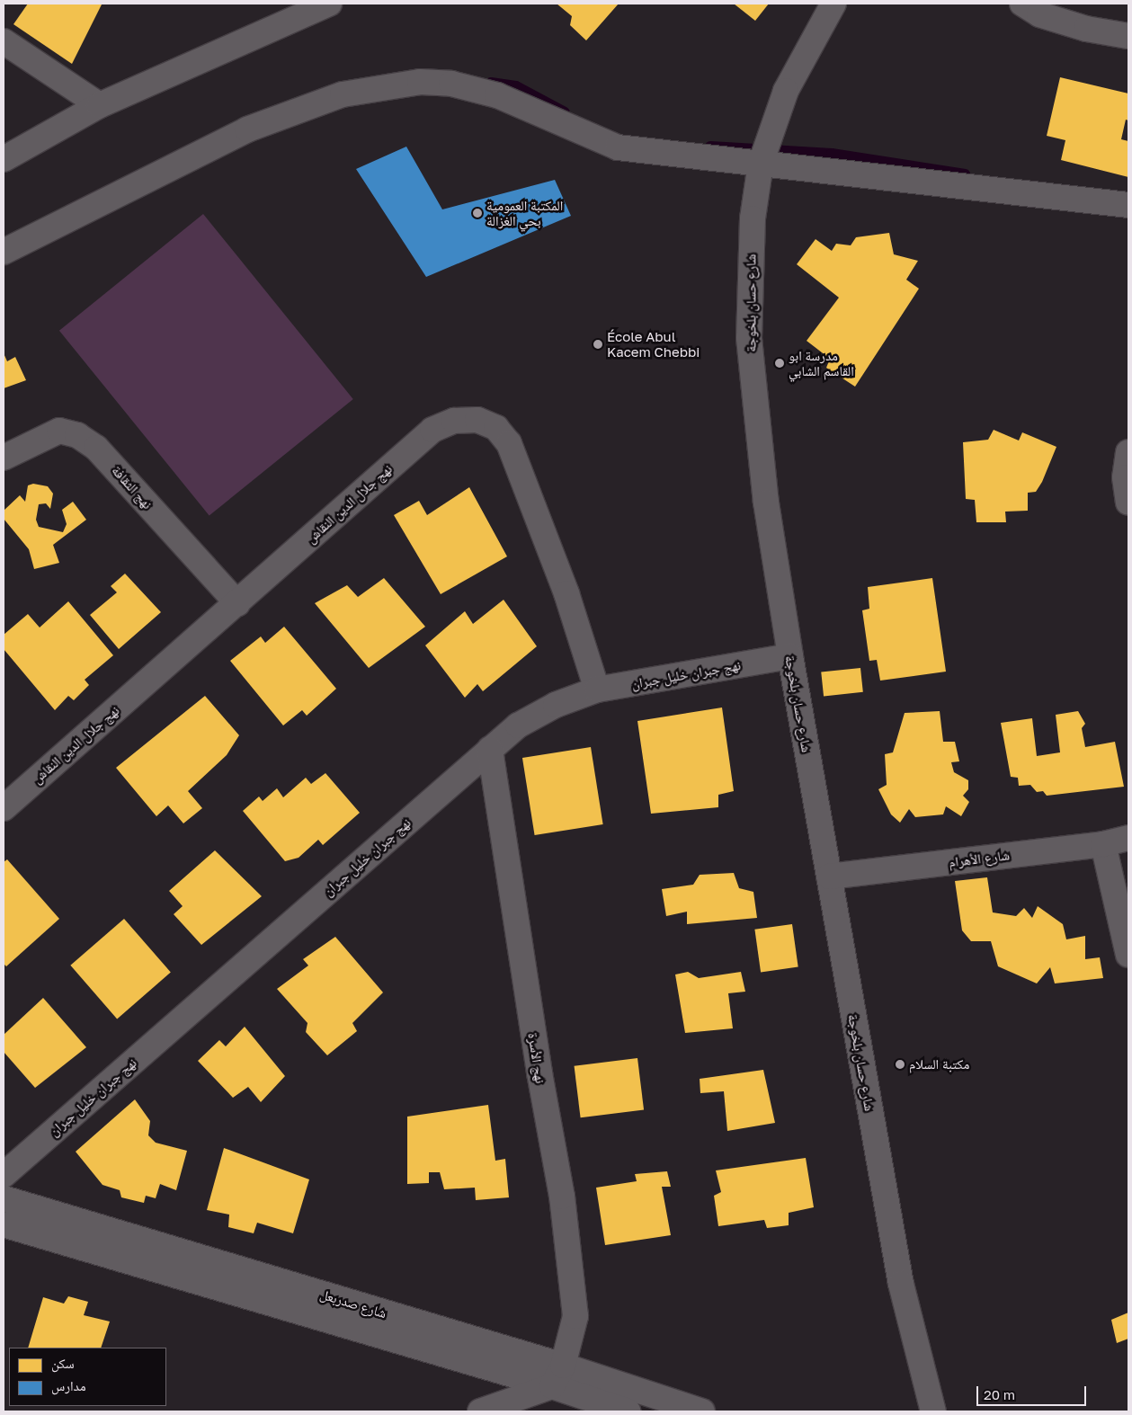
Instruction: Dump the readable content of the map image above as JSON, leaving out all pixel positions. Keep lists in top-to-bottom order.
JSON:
{
  "streets": {
    "street": [
      "شارع حسان بلخوجة",
      "نهج الثقافة",
      "نهج جلال الدين النقاش",
      "نهج جبران خليل جبران",
      "شارع الأهرام",
      "نهج الأسرة",
      "شارع صدربعل"
    ]
  },
  "crossings": [
    ["شارع حسان بلخوجة", "نهج جبران خليل جبران"],
    ["شارع حسان بلخوجة", "شارع الأهرام"],
    ["نهج الثقافة", "نهج جلال الدين النقاش"],
    ["نهج جلال الدين النقاش", "نهج جبران خليل جبران"],
    ["نهج جبران خليل جبران", "نهج الأسرة"],
    ["نهج الأسرة", "شارع صدربعل"]
  ],
  "places": [
    "المكتبة العمومية بحي الغزالة",
    "École Abul Kacem Chebbi",
    "مدرسة ابو القاسم الشابي",
    "مكتبة السلام"
  ],
  "legend": ["سكن", "مدارس"],
  "scale_bar": "20 m"
}
